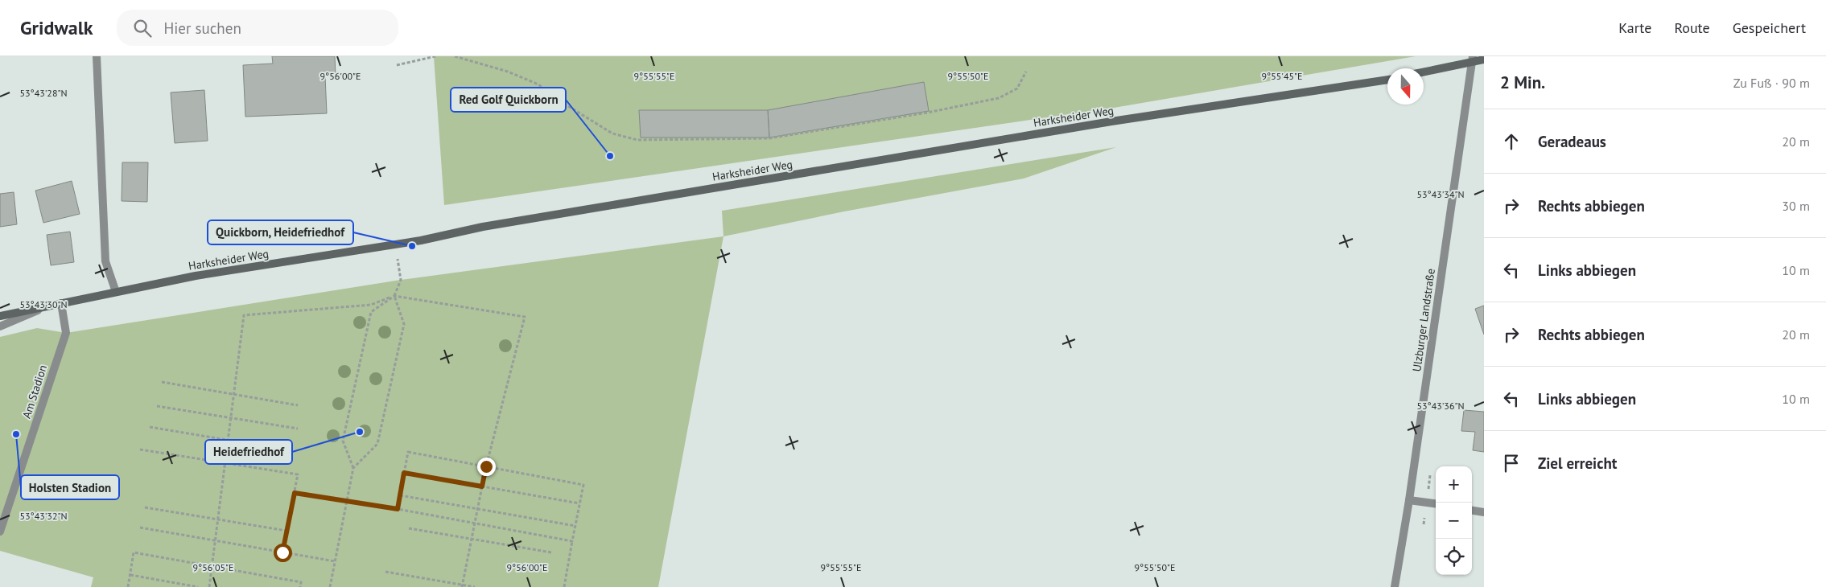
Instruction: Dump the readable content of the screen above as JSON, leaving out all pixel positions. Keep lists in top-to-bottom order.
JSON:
{
  "streets": {
    "main road": ["Harksheider Weg"],
    "street": ["Ulzburger Landstraße", "Am Stadion"]
  },
  "crossings": [
    ["Harksheider Weg", "Am Stadion"]
  ],
  "places": [
    "Red Golf Quickborn",
    "Quickborn, Heidefriedhof",
    "Heidefriedhof",
    "Holsten Stadion"
  ],
  "north": "bottom",
  "page": {
    "header": "Gridwalk",
    "search": "Hier suchen",
    "nav": ["Karte", "Route", "Gespeichert"],
    "heading": ["2 Min.", "Zu Fuß · 90 m"],
    "list": [
      ["Geradeaus", "20 m"],
      ["Rechts abbiegen", "30 m"],
      ["Links abbiegen", "10 m"],
      ["Rechts abbiegen", "20 m"],
      ["Links abbiegen", "10 m"],
      "Ziel erreicht"
    ],
    "map_buttons": ["+", "−"]
  },
  "coordinates": [
    "9°55'50\"E",
    "9°55'45\"E",
    "9°56'00\"E",
    "9°55'55\"E",
    "53°43'28\"N",
    "53°43'34\"N",
    "53°43'30\"N",
    "53°43'36\"N",
    "53°43'32\"N",
    "9°56'05\"E"
  ]
}
